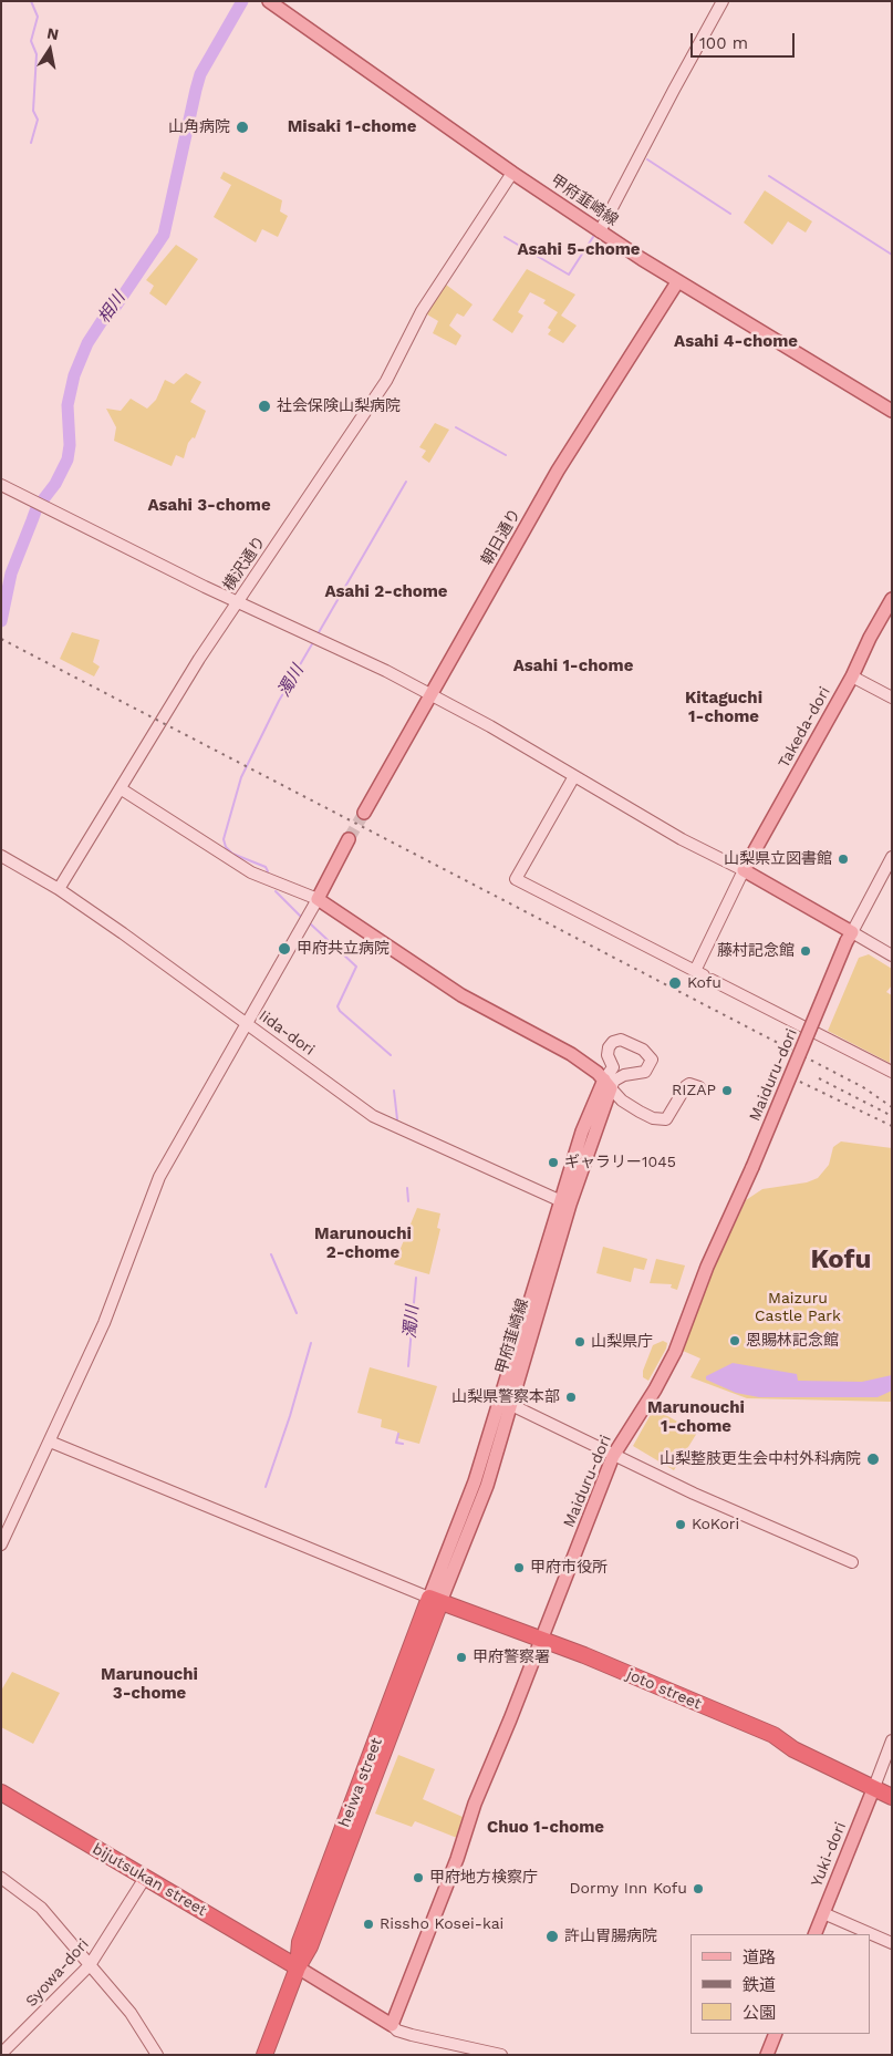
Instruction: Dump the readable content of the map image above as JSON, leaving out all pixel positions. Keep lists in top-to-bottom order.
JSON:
{
  "streets": {
    "highway": ["joto street", "heiwa street", "bijutsukan street"],
    "main road": [
      "甲府韮崎線",
      "朝日通り",
      "Takeda-dori",
      "Maiduru-dori",
      "Yuki-dori"
    ],
    "street": ["横沢通り", "Iida-dori", "Syowa-dori"]
  },
  "crossings": [
    ["甲府韮崎線", "朝日通り"],
    ["甲府韮崎線", "横沢通り"],
    ["甲府韮崎線", "Iida-dori"],
    ["甲府韮崎線", "joto street"],
    ["甲府韮崎線", "heiwa street"],
    ["横沢通り", "Iida-dori"],
    ["Maiduru-dori", "joto street"],
    ["joto street", "heiwa street"],
    ["joto street", "Yuki-dori"],
    ["heiwa street", "bijutsukan street"],
    ["bijutsukan street", "Syowa-dori"]
  ],
  "districts": [
    "Misaki 1-chome",
    "Asahi 5-chome",
    "Asahi 4-chome",
    "Asahi 3-chome",
    "Asahi 2-chome",
    "Asahi 1-chome",
    "Kitaguchi 1-chome",
    "Marunouchi 2-chome",
    "Kofu",
    "Marunouchi 1-chome",
    "Marunouchi 3-chome",
    "Chuo 1-chome"
  ],
  "water": ["相川", "濁川"],
  "parks": ["Maizuru Castle Park"],
  "places": [
    "山角病院",
    "社会保険山梨病院",
    "山梨県立図書館",
    "甲府共立病院",
    "藤村記念館",
    "Kofu",
    "RIZAP",
    "ギャラリー1045",
    "恩賜林記念館",
    "山梨県庁",
    "山梨県警察本部",
    "山梨整肢更生会中村外科病院",
    "KoKori",
    "甲府市役所",
    "甲府警察署",
    "甲府地方検察庁",
    "Dormy Inn Kofu",
    "Rissho Kosei-kai",
    "許山胃腸病院"
  ],
  "legend": ["道路", "鉄道", "公園"],
  "scale_bar": "100 m",
  "north": "top"
}
